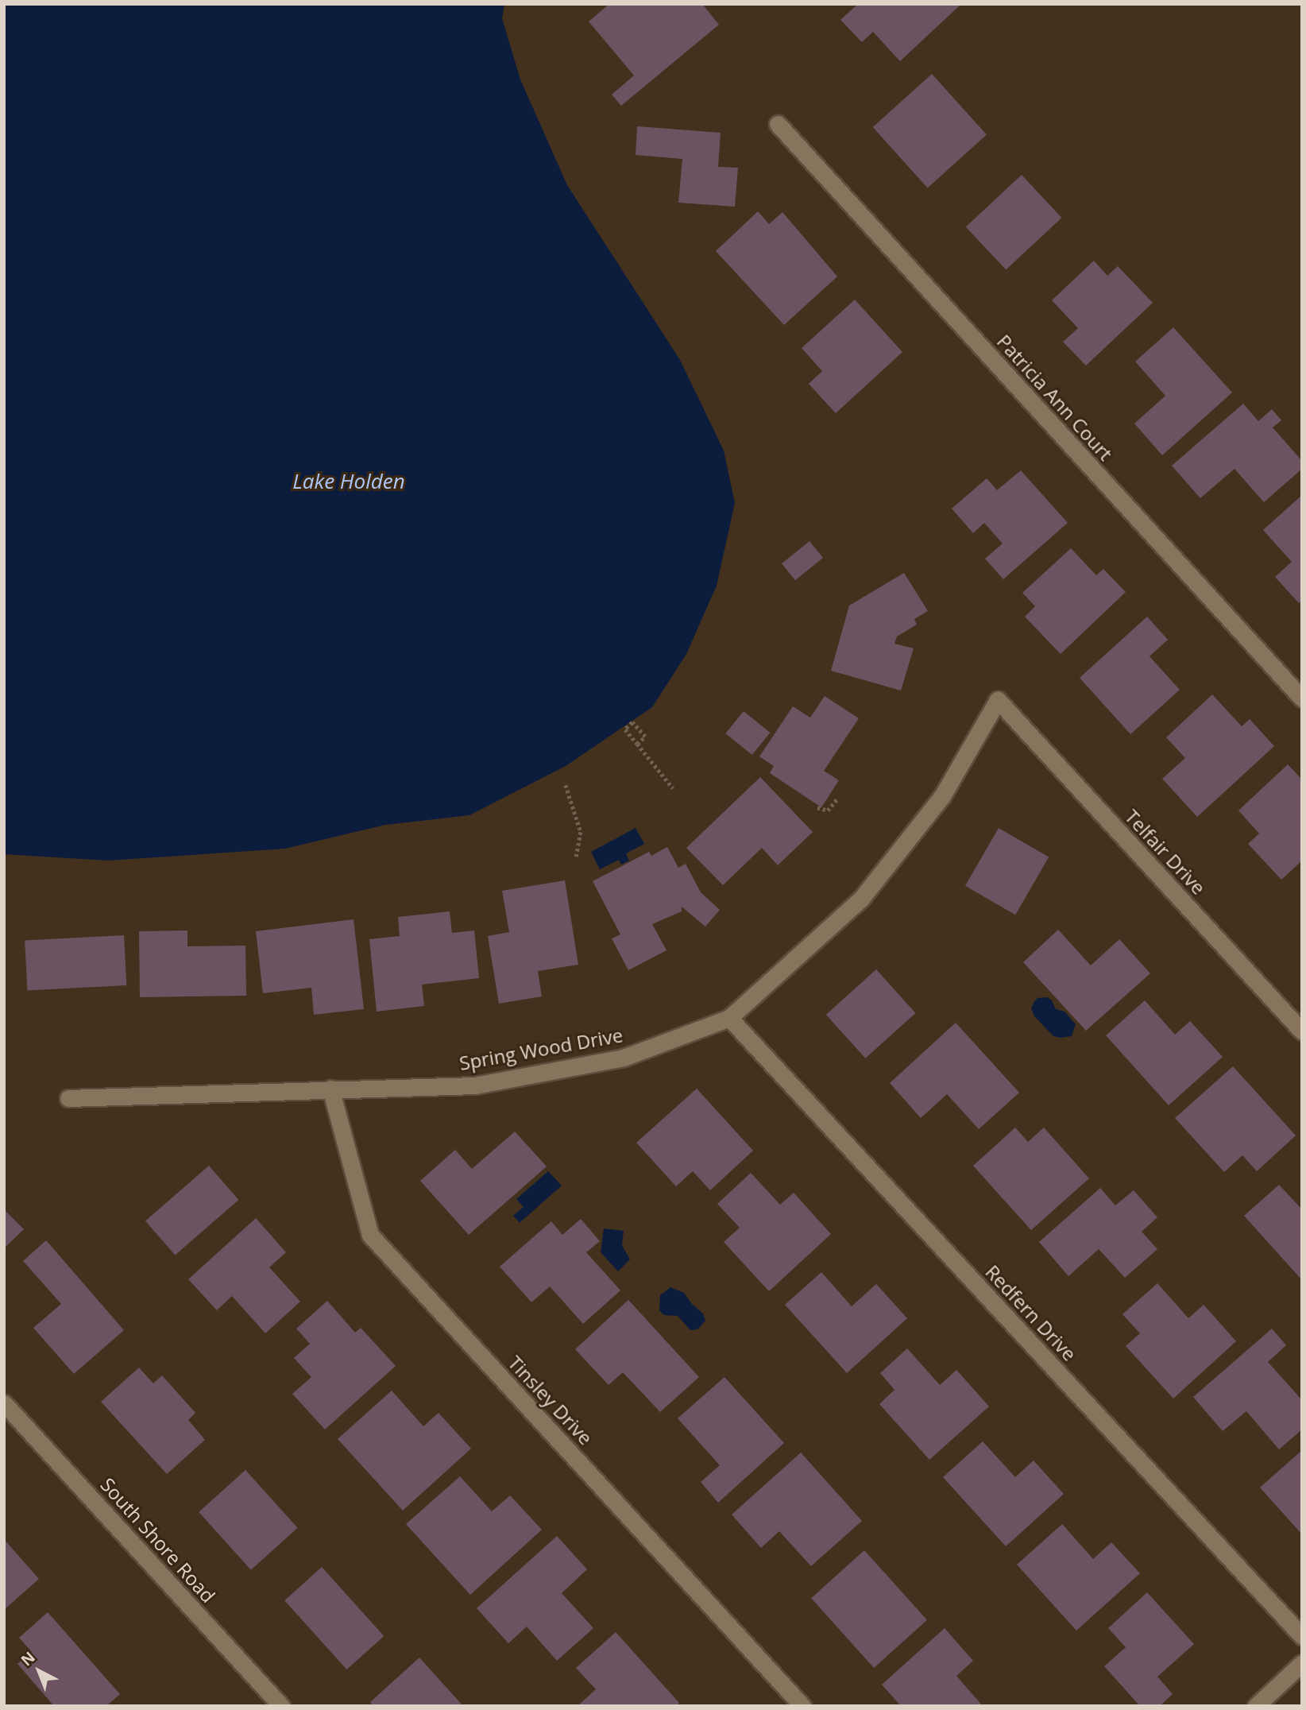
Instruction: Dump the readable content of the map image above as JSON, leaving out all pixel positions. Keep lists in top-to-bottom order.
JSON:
{
  "streets": {
    "street": [
      "Patricia Ann Court",
      "Telfair Drive",
      "Spring Wood Drive",
      "Redfern Drive",
      "Tinsley Drive",
      "South Shore Road"
    ]
  },
  "crossings": [
    ["Telfair Drive", "Spring Wood Drive"],
    ["Spring Wood Drive", "Redfern Drive"],
    ["Spring Wood Drive", "Tinsley Drive"]
  ],
  "water": ["Lake Holden"],
  "north": "top left"
}
